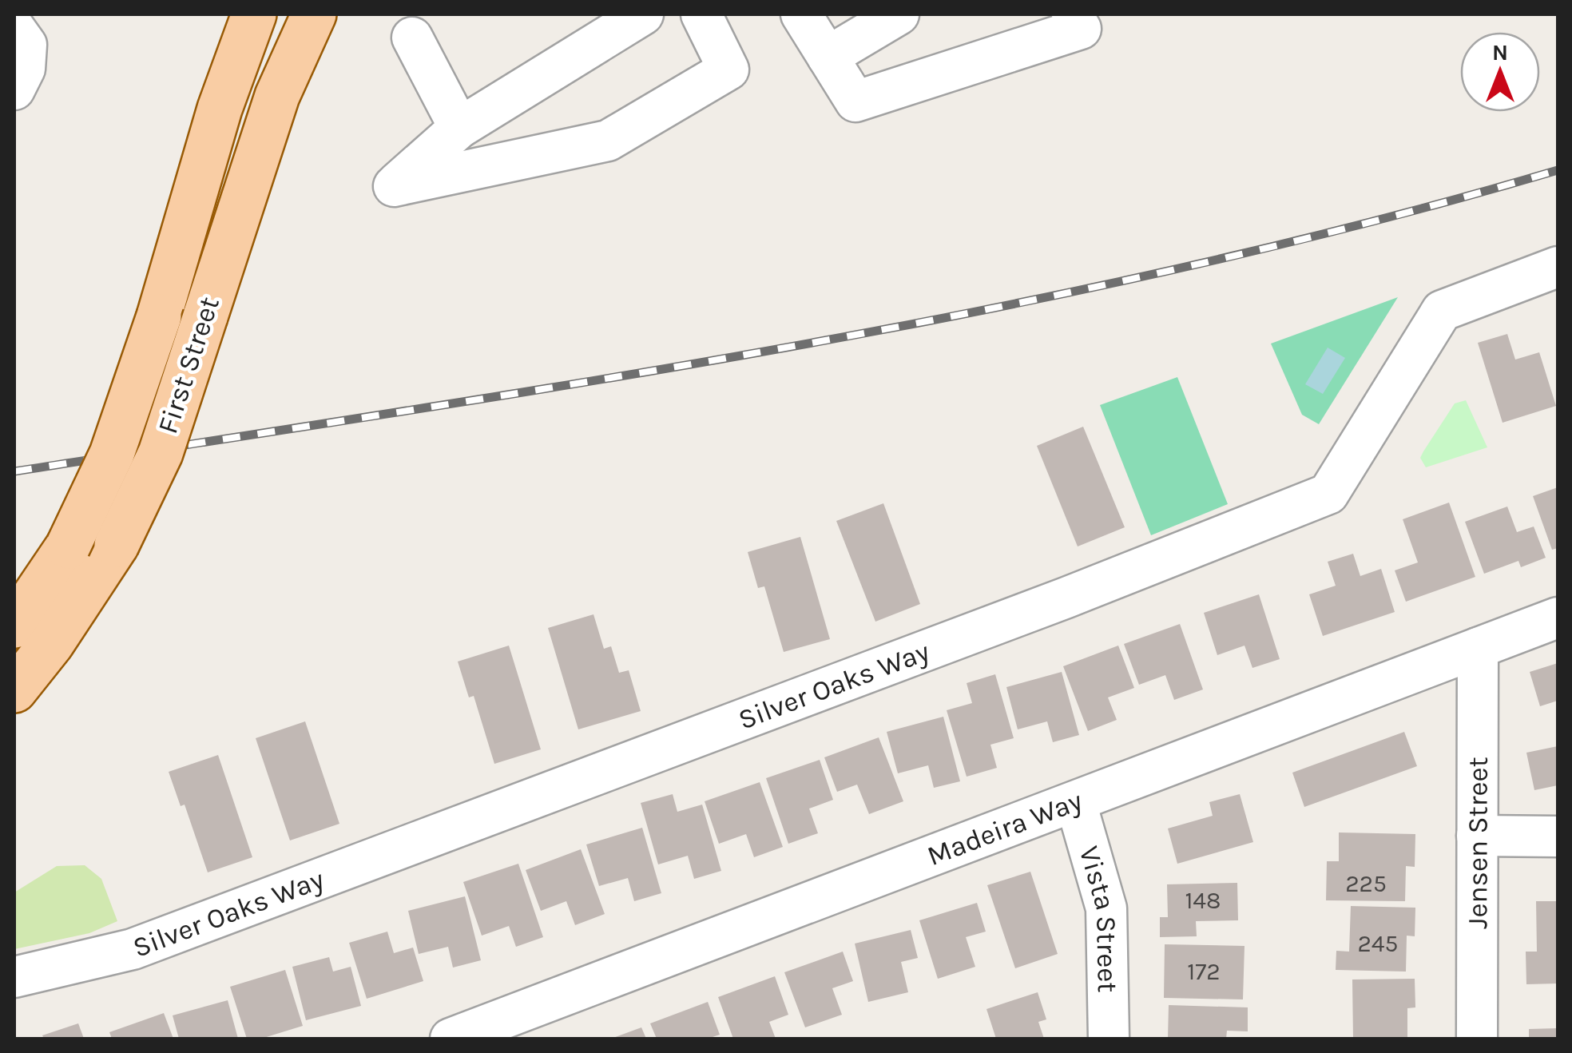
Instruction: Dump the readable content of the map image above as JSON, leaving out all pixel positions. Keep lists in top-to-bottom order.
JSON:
{
  "streets": {
    "main road": ["First Street"],
    "street": [
      "Silver Oaks Way",
      "Madeira Way",
      "Jensen Street",
      "Vista Street"
    ]
  },
  "crossings": [
    ["Madeira Way", "Jensen Street"],
    ["Madeira Way", "Vista Street"]
  ],
  "house_numbers": [
    "225",
    "148",
    "245",
    "172"
  ],
  "north": "top"
}
